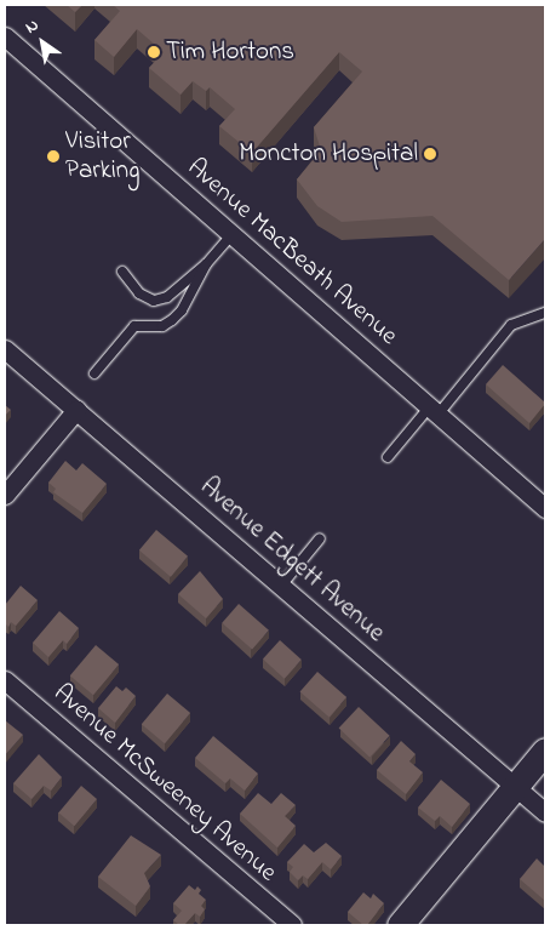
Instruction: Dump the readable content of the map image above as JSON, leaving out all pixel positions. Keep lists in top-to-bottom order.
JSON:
{
  "streets": {
    "street": ["Avenue MacBeath Avenue", "Avenue Edgett Avenue", "Avenue McSweeney Avenue"]
  },
  "places": ["Tim Hortons", "Moncton Hospital", "Visitor Parking"],
  "north": "top left"
}
